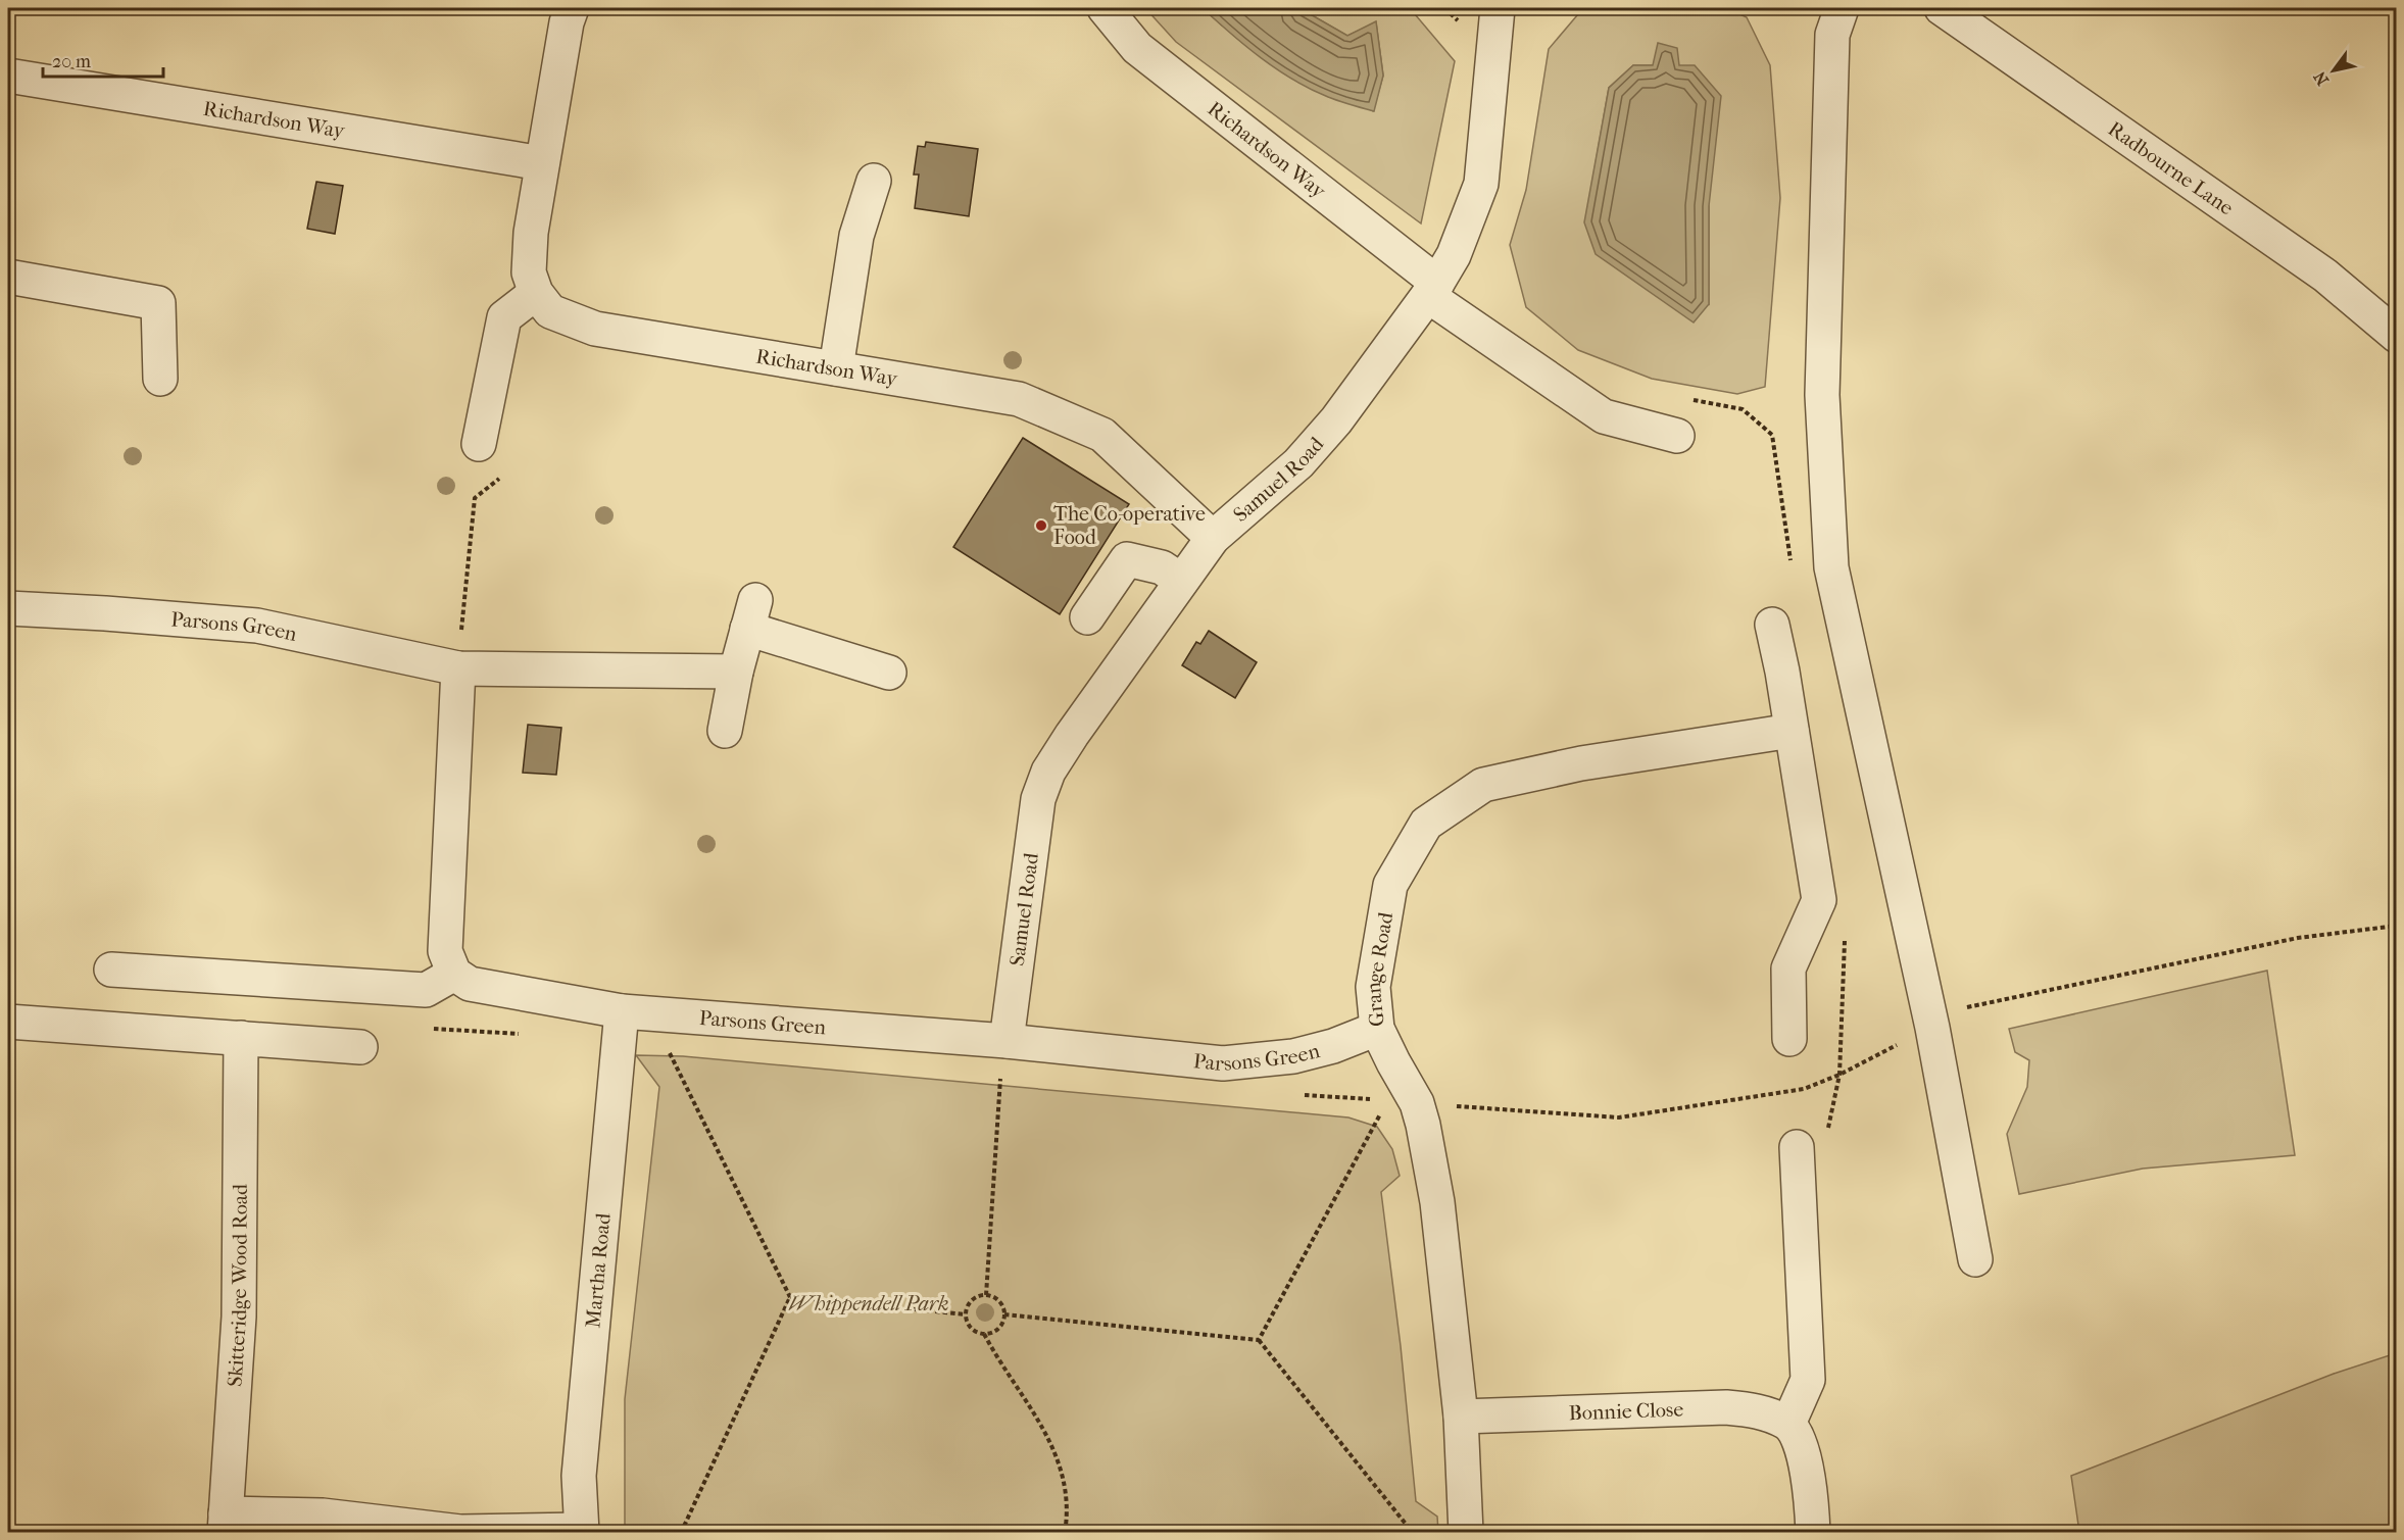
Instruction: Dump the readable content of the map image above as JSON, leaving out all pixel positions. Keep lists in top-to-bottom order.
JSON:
{
  "streets": {
    "street": [
      "Richardson Way",
      "Radbourne Lane",
      "Samuel Road",
      "Parsons Green",
      "Grange Road",
      "Martha Road",
      "Skitteridge Wood Road",
      "Bonnie Close"
    ]
  },
  "crossings": [
    ["Richardson Way", "Samuel Road"],
    ["Samuel Road", "Parsons Green"],
    ["Parsons Green", "Grange Road"],
    ["Parsons Green", "Martha Road"],
    ["Grange Road", "Bonnie Close"],
    ["Martha Road", "Skitteridge Wood Road"]
  ],
  "parks": ["Whippendell Park"],
  "places": ["The Co-operative Food"],
  "scale_bar": "20 m",
  "north": "bottom left"
}
